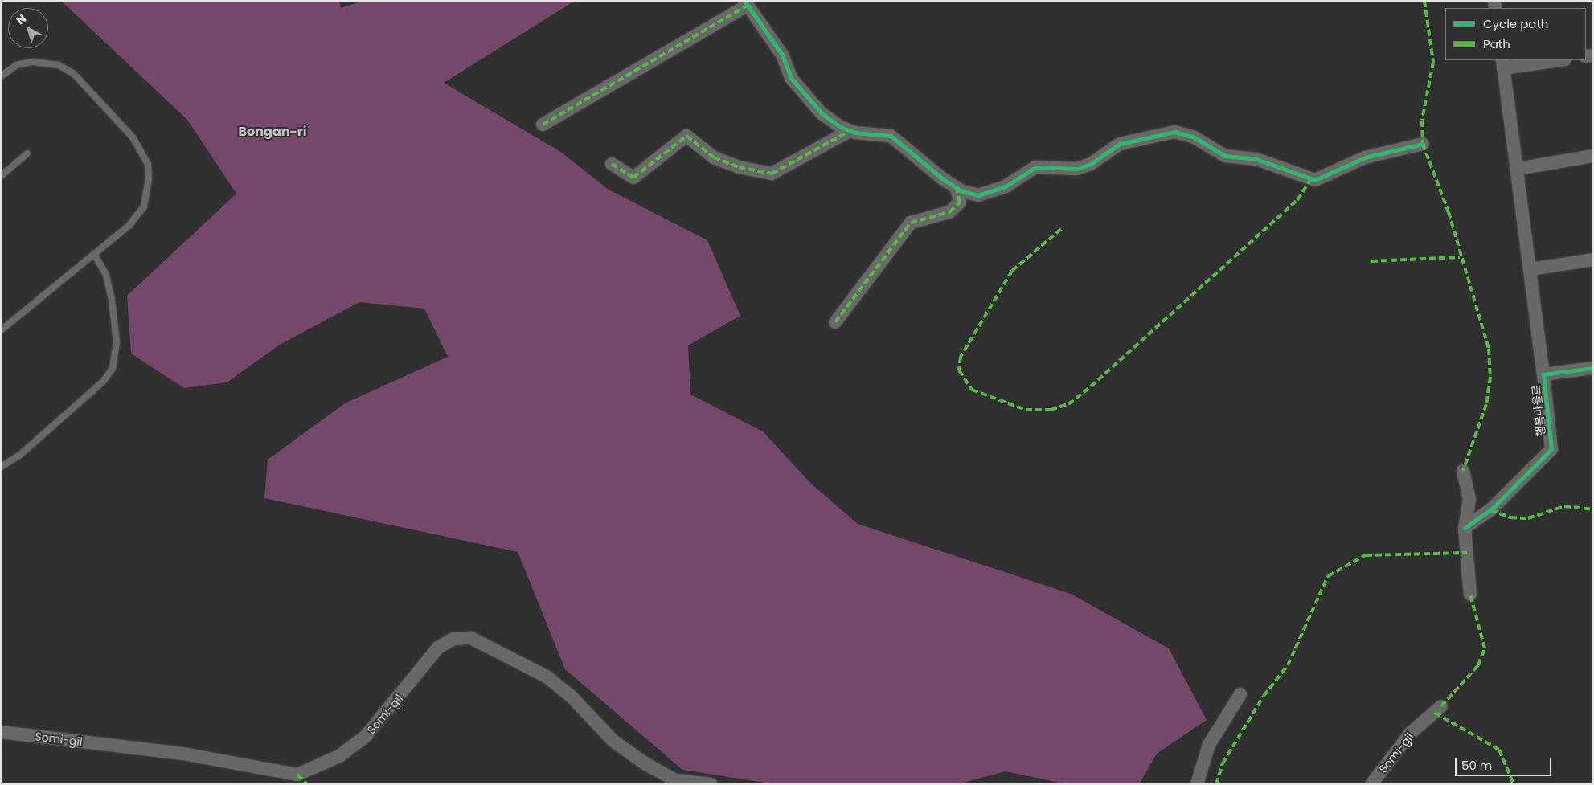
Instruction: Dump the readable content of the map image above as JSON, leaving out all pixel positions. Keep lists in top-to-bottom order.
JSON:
{
  "streets": {
    "street": ["행복마을로", "Somi-gil"]
  },
  "districts": ["Bongan-ri"],
  "legend": ["Cycle path", "Path"],
  "scale_bar": "50 m",
  "north": "top left"
}
